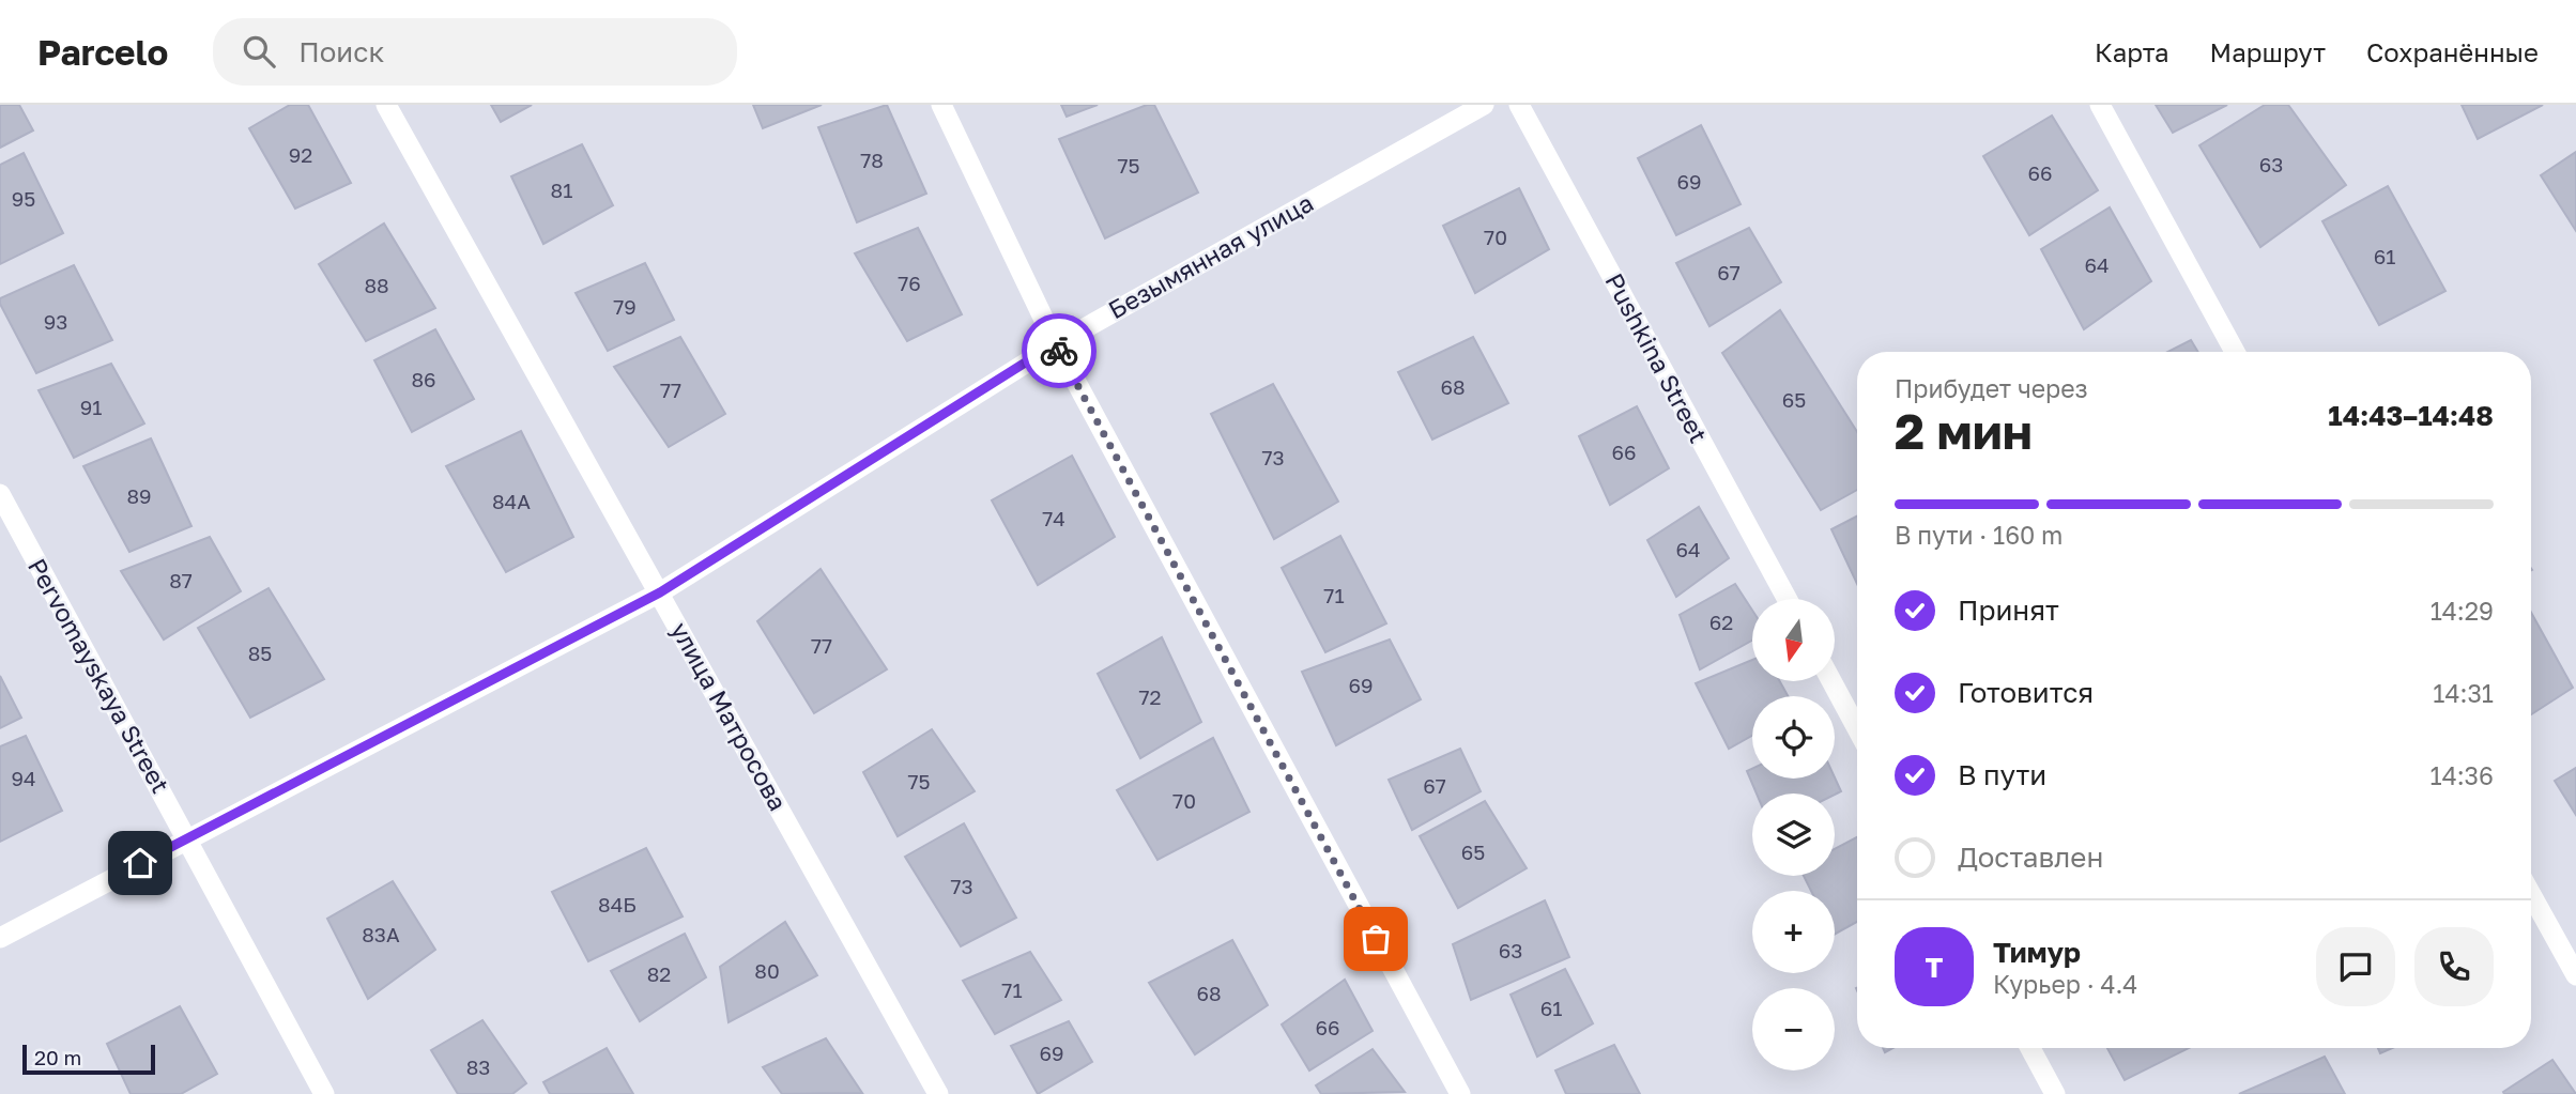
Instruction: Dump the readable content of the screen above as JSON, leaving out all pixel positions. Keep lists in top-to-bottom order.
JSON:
{
  "streets": {
    "street": [
      "Безымянная улица",
      "Pushkina Street",
      "Pervomayskaya Street",
      "улица Матросова"
    ]
  },
  "crossings": [
    ["Безымянная улица", "Pervomayskaya Street"],
    ["Безымянная улица", "улица Матросова"]
  ],
  "house_numbers": [
    "92",
    "78",
    "63",
    "75",
    "66",
    "69",
    "81",
    "95",
    "70",
    "61",
    "64",
    "67",
    "76",
    "88",
    "79",
    "93",
    "86",
    "68",
    "77",
    "65",
    "91",
    "66",
    "73",
    "89",
    "84А",
    "74",
    "64",
    "87",
    "71",
    "62",
    "77",
    "85",
    "69",
    "72",
    "94",
    "75",
    "67",
    "70",
    "65",
    "73",
    "84Б",
    "83А",
    "63",
    "80",
    "82",
    "71",
    "68",
    "61",
    "66",
    "69",
    "83"
  ],
  "scale_bar": "20 m",
  "north": "bottom",
  "page": {
    "header": "Parcelo",
    "search": "Поиск",
    "nav": ["Карта", "Маршрут", "Сохранённые"],
    "heading": ["2 мин", "Прибудет через", "14:43–14:48"],
    "panel": ["Тимур", "Курьер · 4.4"],
    "bar": "В пути · 160 m",
    "list": [
      ["Принят", "14:29"],
      ["Готовится", "14:31"],
      ["В пути", "14:36"],
      "Доставлен"
    ],
    "map_buttons": ["+", "−"],
    "round": "Т",
    "scale": "20 m"
  }
}
